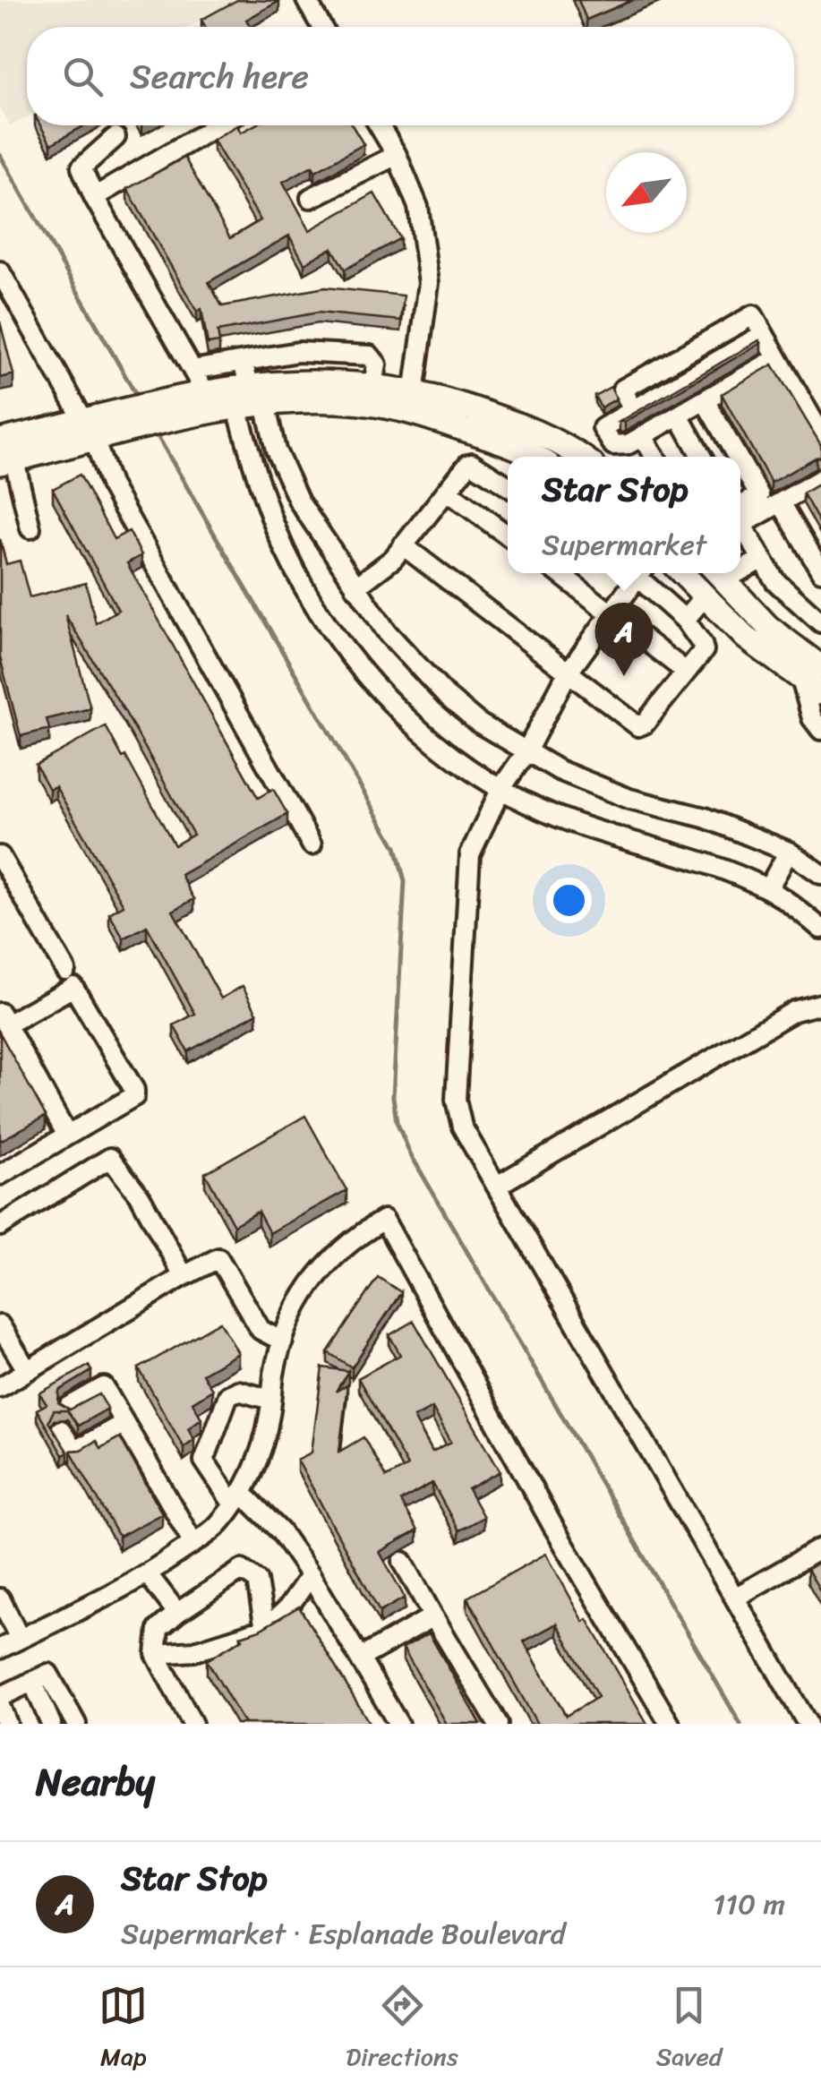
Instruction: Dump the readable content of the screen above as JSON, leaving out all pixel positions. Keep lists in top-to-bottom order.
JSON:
{
  "north": "bottom left",
  "page": {
    "search": "Search here",
    "popup": ["Star Stop", "Supermarket"],
    "pins": "A",
    "heading": "Nearby",
    "list": [
      {
        "mark": "A",
        "name": "Star Stop",
        "note": "Supermarket · Esplanade Boulevard",
        "value": "110 m"
      }
    ],
    "nav": ["Map", "Directions", "Saved"]
  }
}
